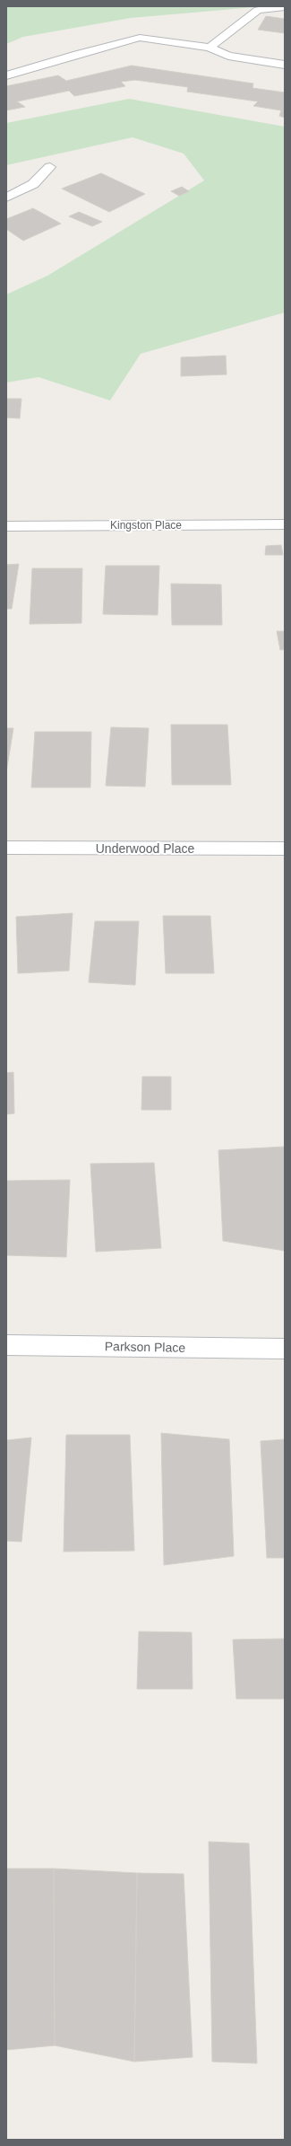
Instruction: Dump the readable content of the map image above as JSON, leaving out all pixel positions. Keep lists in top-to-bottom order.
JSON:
{
  "streets": {
    "street": ["Kingston Place", "Underwood Place", "Parkson Place"]
  }
}
